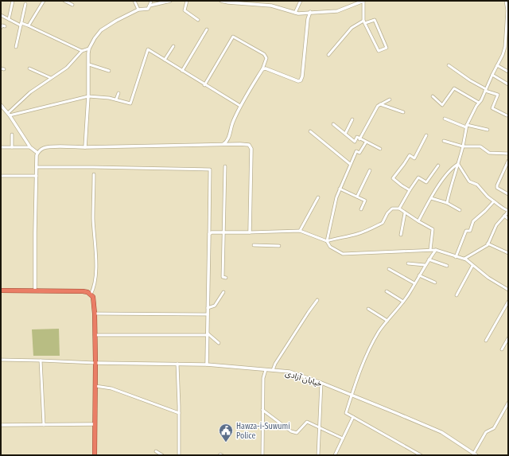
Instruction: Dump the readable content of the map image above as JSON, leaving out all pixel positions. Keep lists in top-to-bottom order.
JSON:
{
  "streets": {
    "street": ["خیابان آزادی"]
  },
  "places": {
    "public building": ["Hawza-i-Suwumi Police"]
  }
}
